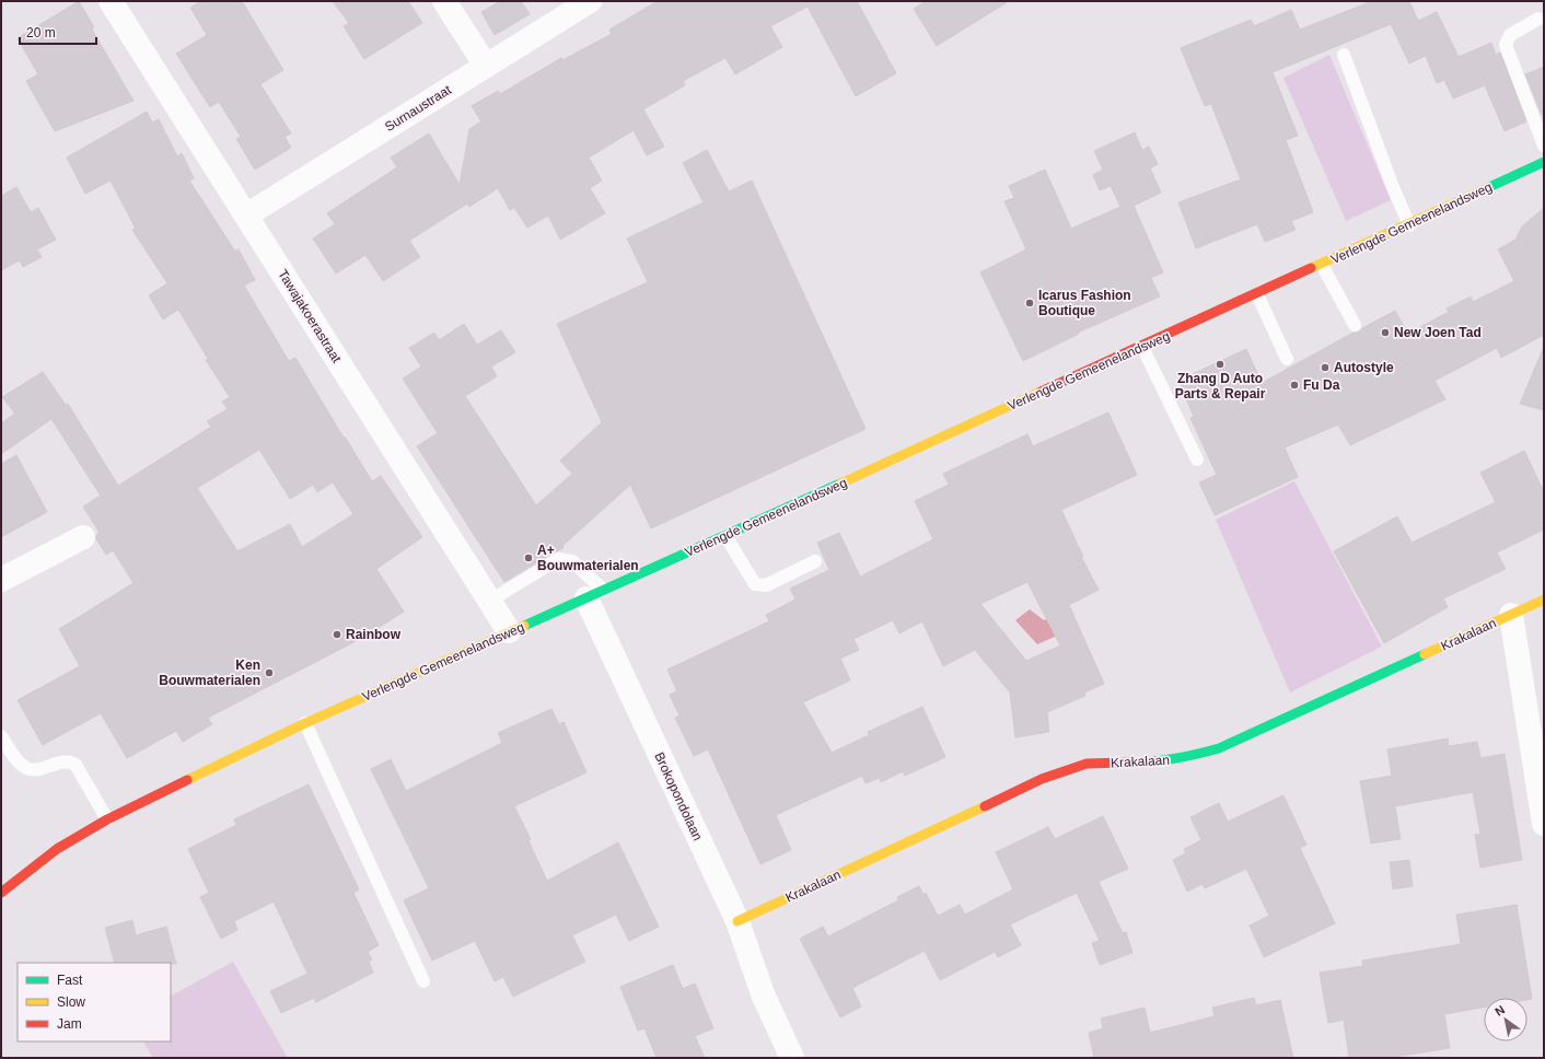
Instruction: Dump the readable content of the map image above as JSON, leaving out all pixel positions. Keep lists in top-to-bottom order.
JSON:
{
  "streets": {
    "street": [
      "Surnaustraat",
      "Verlengde Gemeenelandsweg",
      "Tawajakoerastraat",
      "Krakalaan",
      "Brokopondolaan"
    ]
  },
  "crossings": [
    ["Surnaustraat", "Tawajakoerastraat"],
    ["Verlengde Gemeenelandsweg", "Tawajakoerastraat"],
    ["Verlengde Gemeenelandsweg", "Brokopondolaan"],
    ["Krakalaan", "Brokopondolaan"]
  ],
  "places": [
    "Icarus Fashion Boutique",
    "New Joen Tad",
    "Zhang D Auto Parts & Repair",
    "Autostyle",
    "Fu Da",
    "A+ Bouwmaterialen",
    "Rainbow",
    "Ken Bouwmaterialen"
  ],
  "legend": ["Fast", "Slow", "Jam"],
  "scale_bar": "20 m",
  "north": "top left"
}
